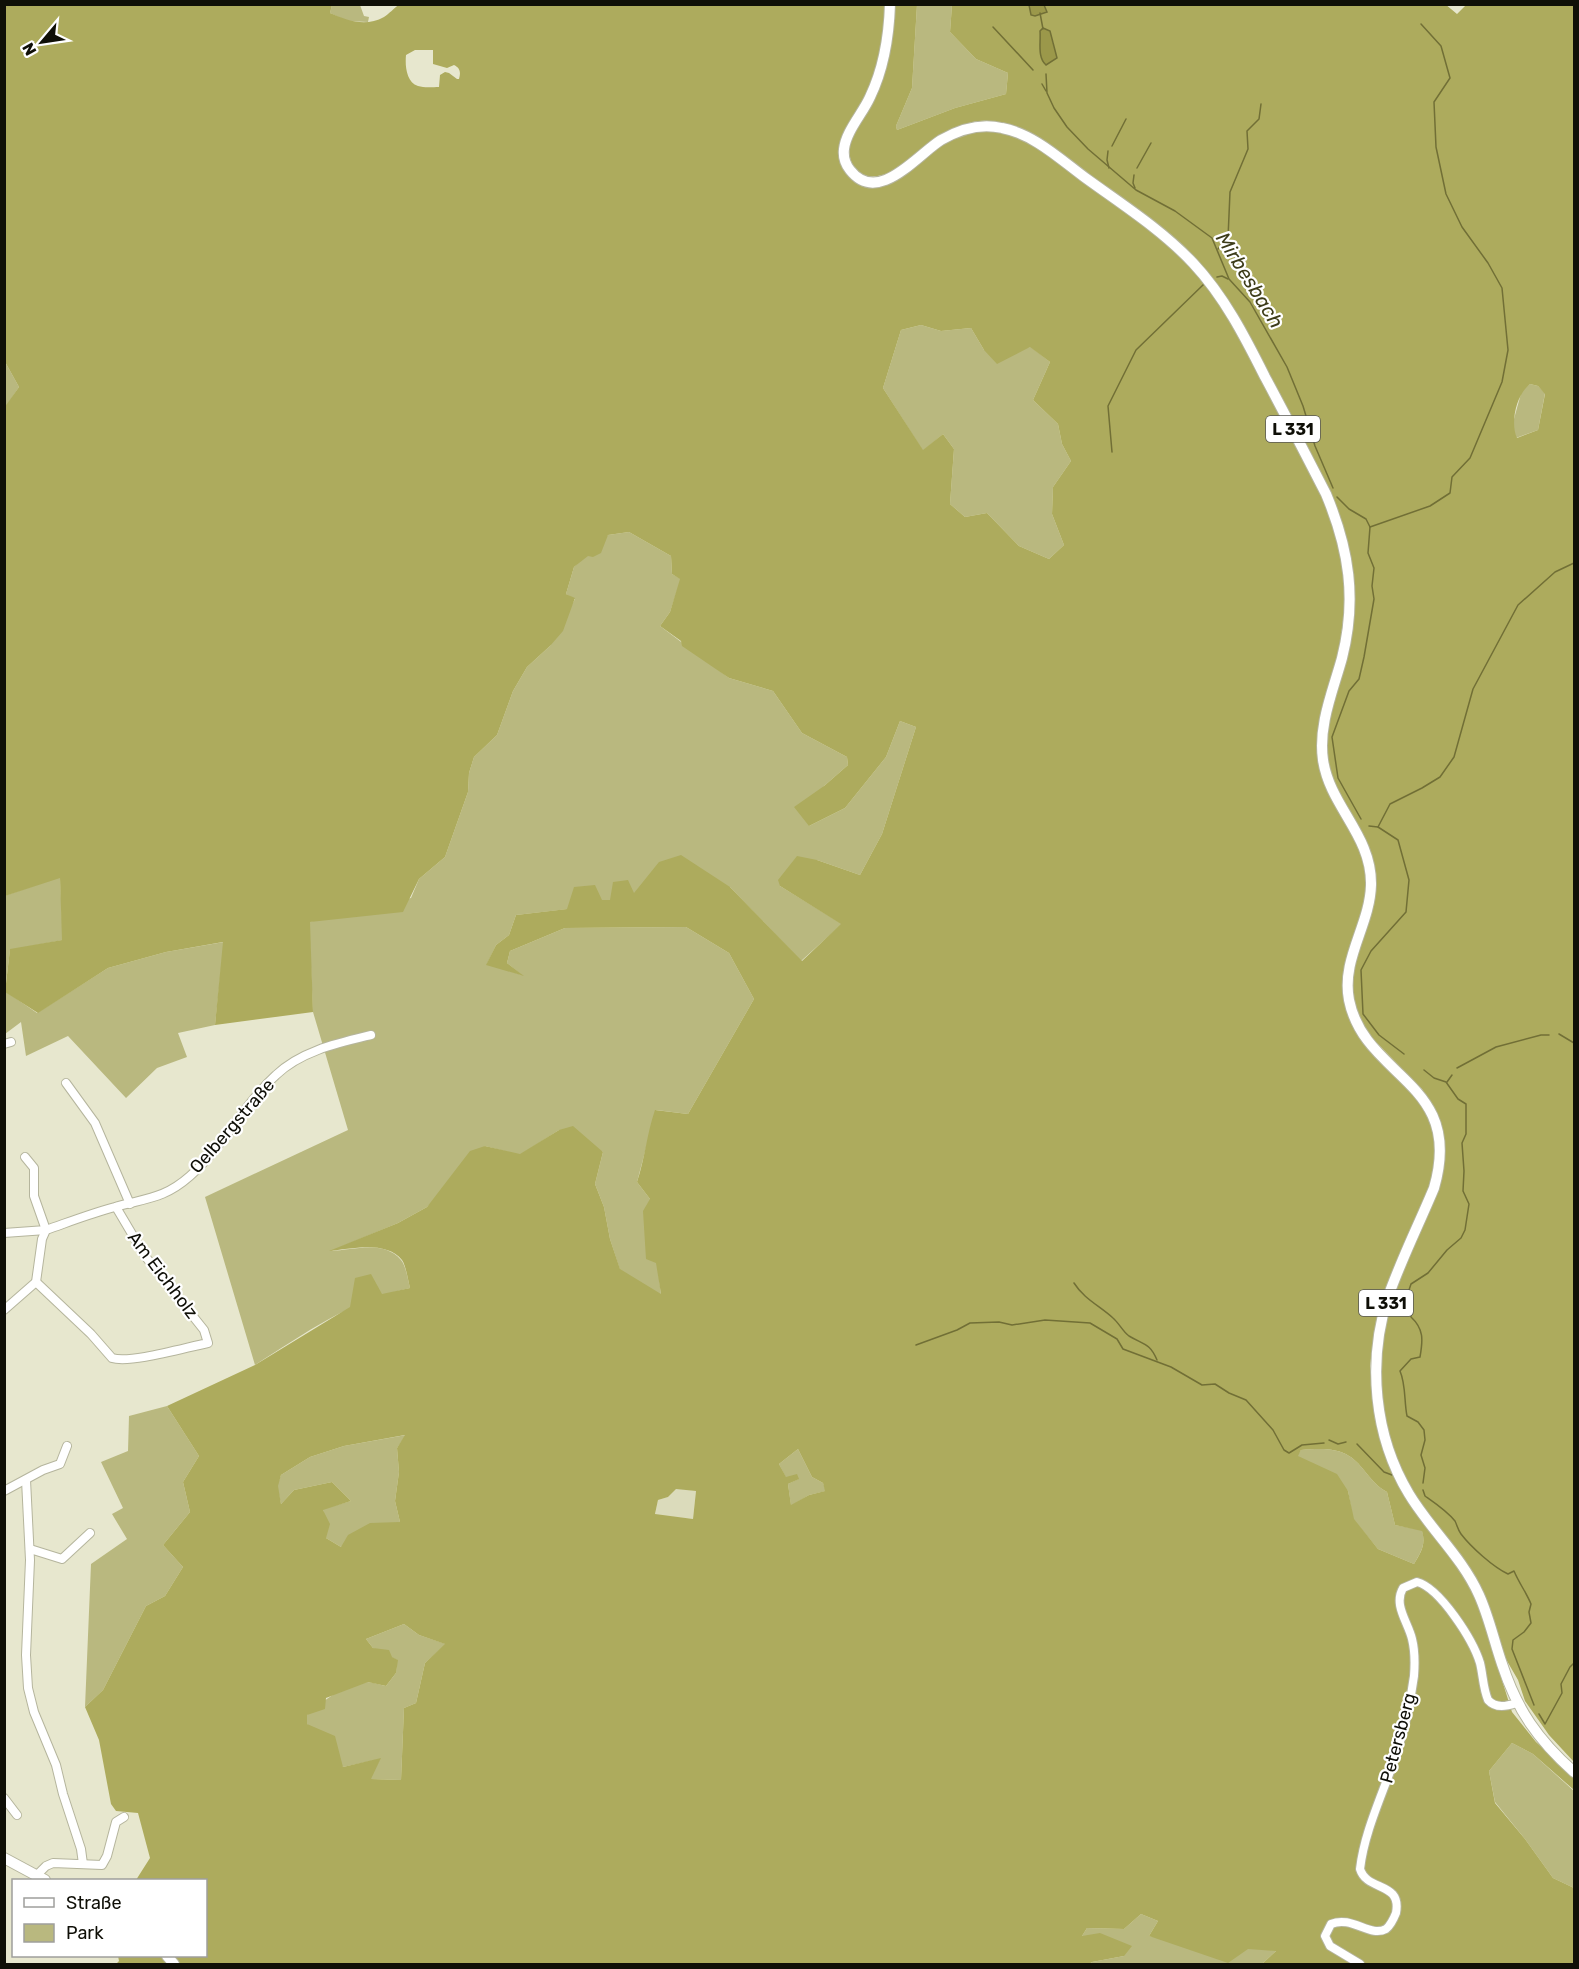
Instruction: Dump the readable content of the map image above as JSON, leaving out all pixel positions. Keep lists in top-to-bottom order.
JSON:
{
  "streets": {
    "main road": ["L 331"],
    "street": ["Oelbergstraße", "Am Eichholz", "Petersberg"]
  },
  "crossings": [
    ["L 331", "Petersberg"],
    ["Oelbergstraße", "Am Eichholz"]
  ],
  "water": ["Mirbesbach"],
  "legend": ["Straße", "Park"],
  "north": "bottom left"
}
